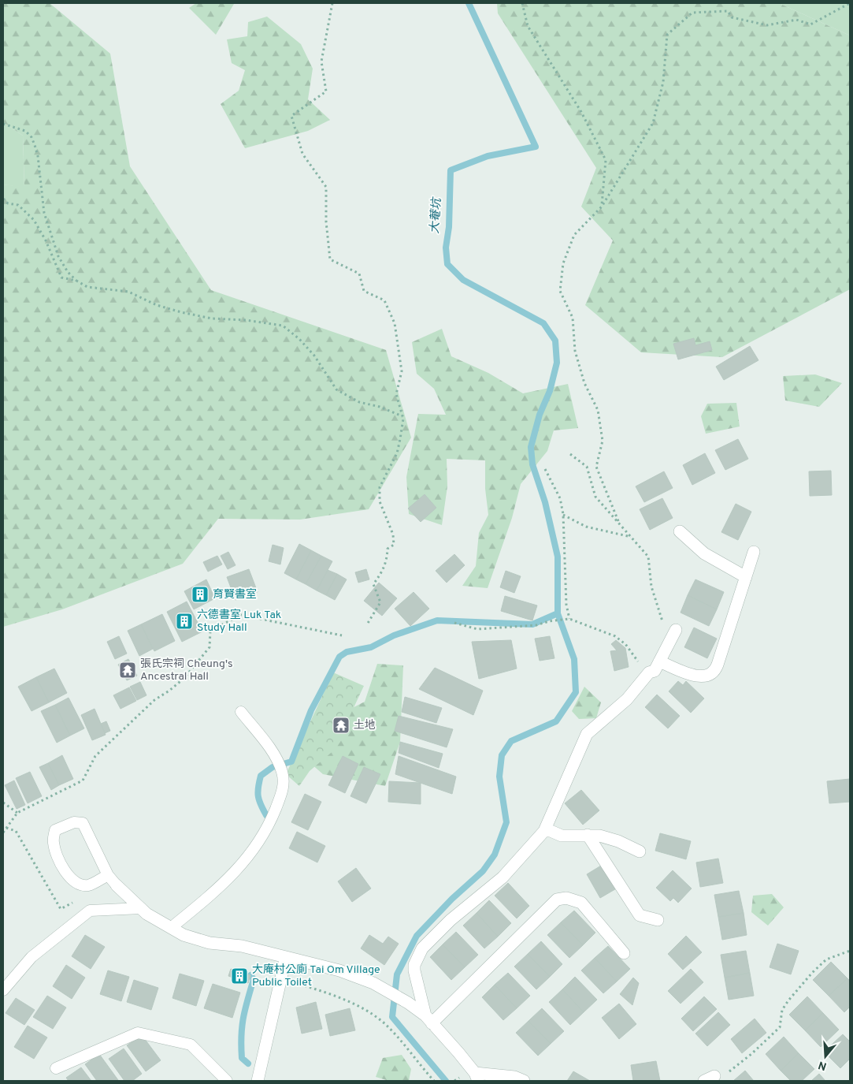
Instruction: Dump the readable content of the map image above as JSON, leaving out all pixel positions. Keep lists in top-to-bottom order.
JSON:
{
  "water": ["大菴坑"],
  "places": {
    "building": ["育賢書室", "六德書室 Luk Tak Study Hall", "大庵村公廁 Tai Om Village Public Toilet"],
    "temple": ["張氏宗祠 Cheung's Ancestral Hall", "土地"]
  },
  "north": "bottom"
}
